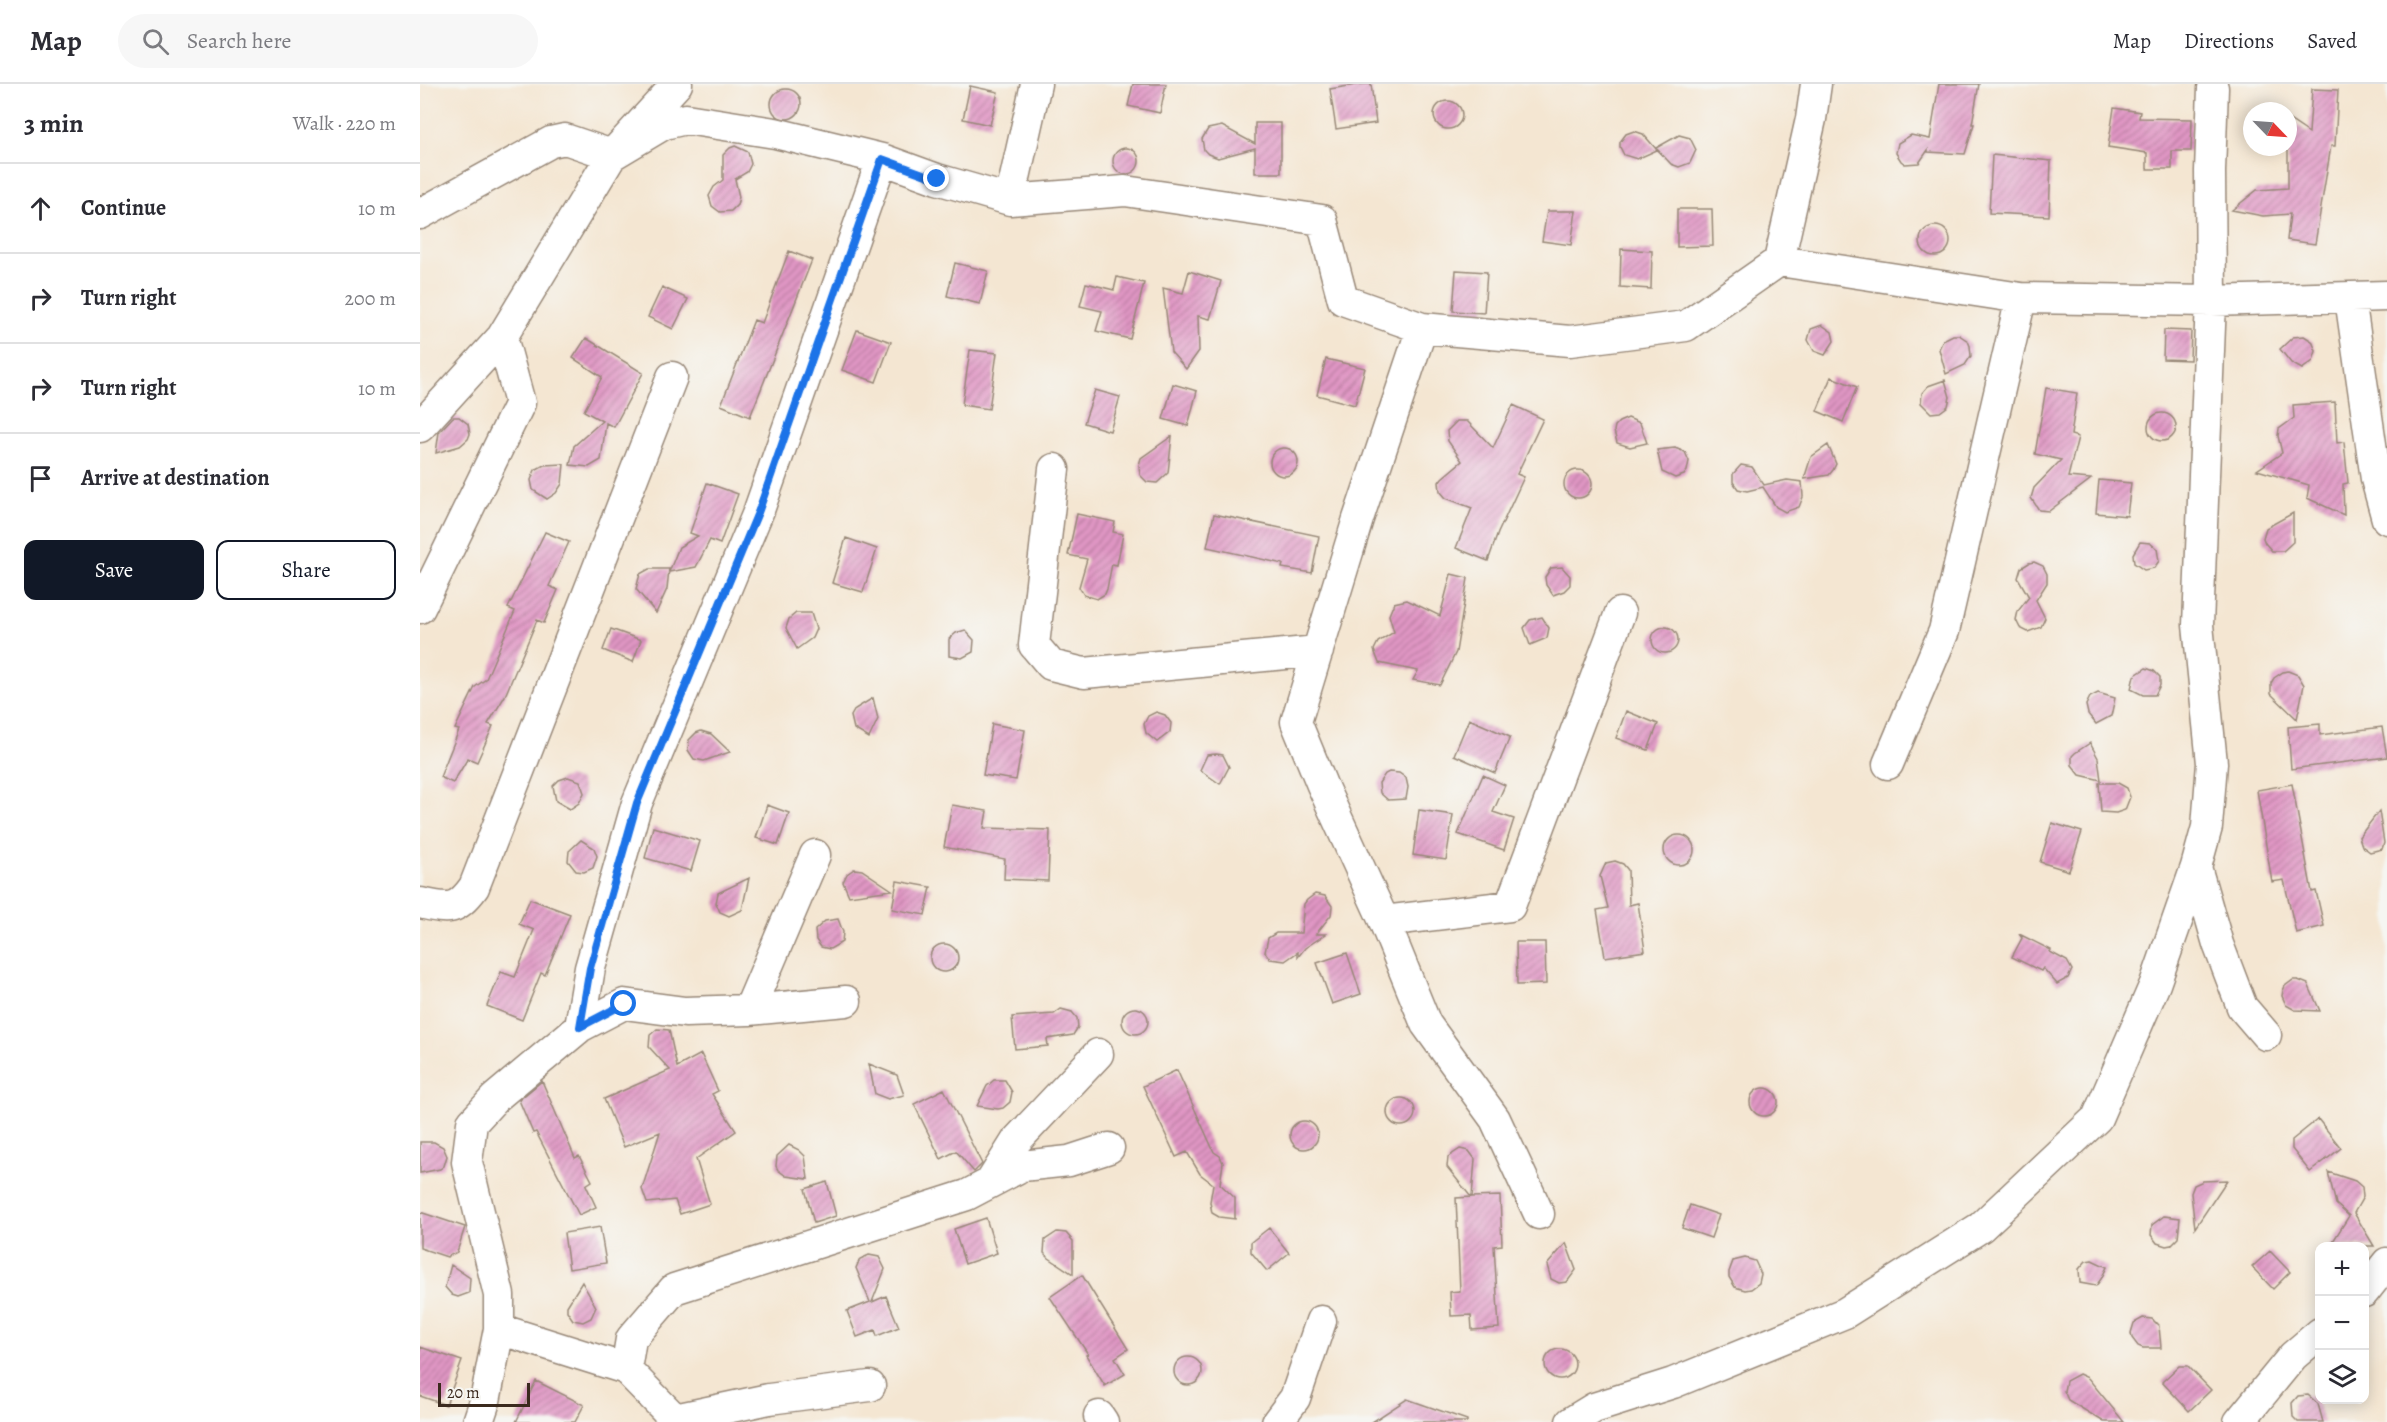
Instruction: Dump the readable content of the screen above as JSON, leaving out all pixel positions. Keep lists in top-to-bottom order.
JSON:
{
  "scale_bar": "20 m",
  "north": "bottom right",
  "page": {
    "header": "Map",
    "search": "Search here",
    "nav": ["Map", "Directions", "Saved"],
    "heading": ["3 min", "Walk · 220 m"],
    "list": [
      ["Continue", "10 m"],
      ["Turn right", "200 m"],
      ["Turn right", "10 m"],
      "Arrive at destination"
    ],
    "buttons": ["Save", "Share"],
    "map_buttons": ["+", "−"],
    "scale": "20 m"
  }
}
